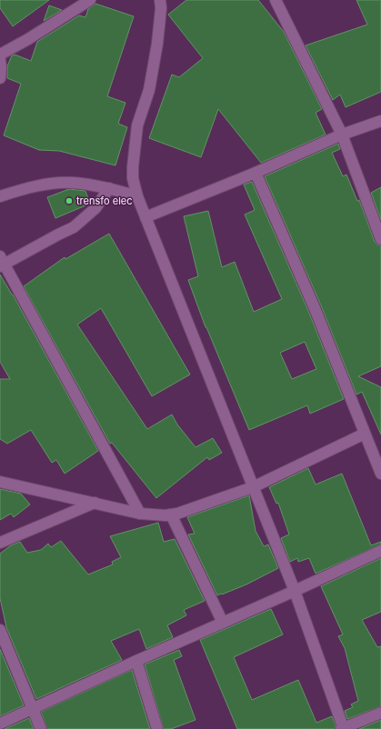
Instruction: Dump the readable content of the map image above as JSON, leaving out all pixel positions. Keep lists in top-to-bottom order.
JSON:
{
  "places": ["trensfo elec"]
}
